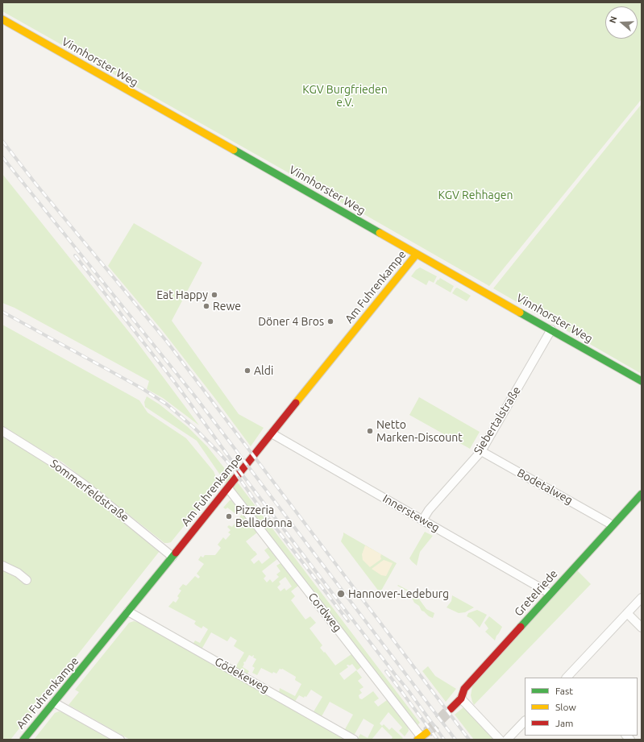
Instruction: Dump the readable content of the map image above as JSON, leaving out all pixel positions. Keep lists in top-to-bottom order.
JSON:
{
  "streets": {
    "street": [
      "Vinnhorster Weg",
      "Am Fuhrenkampe",
      "Siebertalstraße",
      "Bodetalweg",
      "Sommerfeldstraße",
      "Innersteweg",
      "Gretelriede",
      "Cordweg",
      "Gödekeweg"
    ]
  },
  "crossings": [
    ["Vinnhorster Weg", "Am Fuhrenkampe"],
    ["Vinnhorster Weg", "Siebertalstraße"],
    ["Am Fuhrenkampe", "Sommerfeldstraße"],
    ["Am Fuhrenkampe", "Innersteweg"],
    ["Am Fuhrenkampe", "Cordweg"],
    ["Am Fuhrenkampe", "Gödekeweg"],
    ["Siebertalstraße", "Bodetalweg"],
    ["Siebertalstraße", "Innersteweg"],
    ["Innersteweg", "Gretelriede"]
  ],
  "parks": ["KGV Burgfrieden e.V.", "KGV Rehhagen"],
  "places": [
    "Eat Happy",
    "Rewe",
    "Döner 4 Bros",
    "Aldi",
    "Netto Marken-Discount",
    "Pizzeria Belladonna",
    "Hannover-Ledeburg"
  ],
  "legend": ["Fast", "Slow", "Jam"],
  "north": "left"
}
